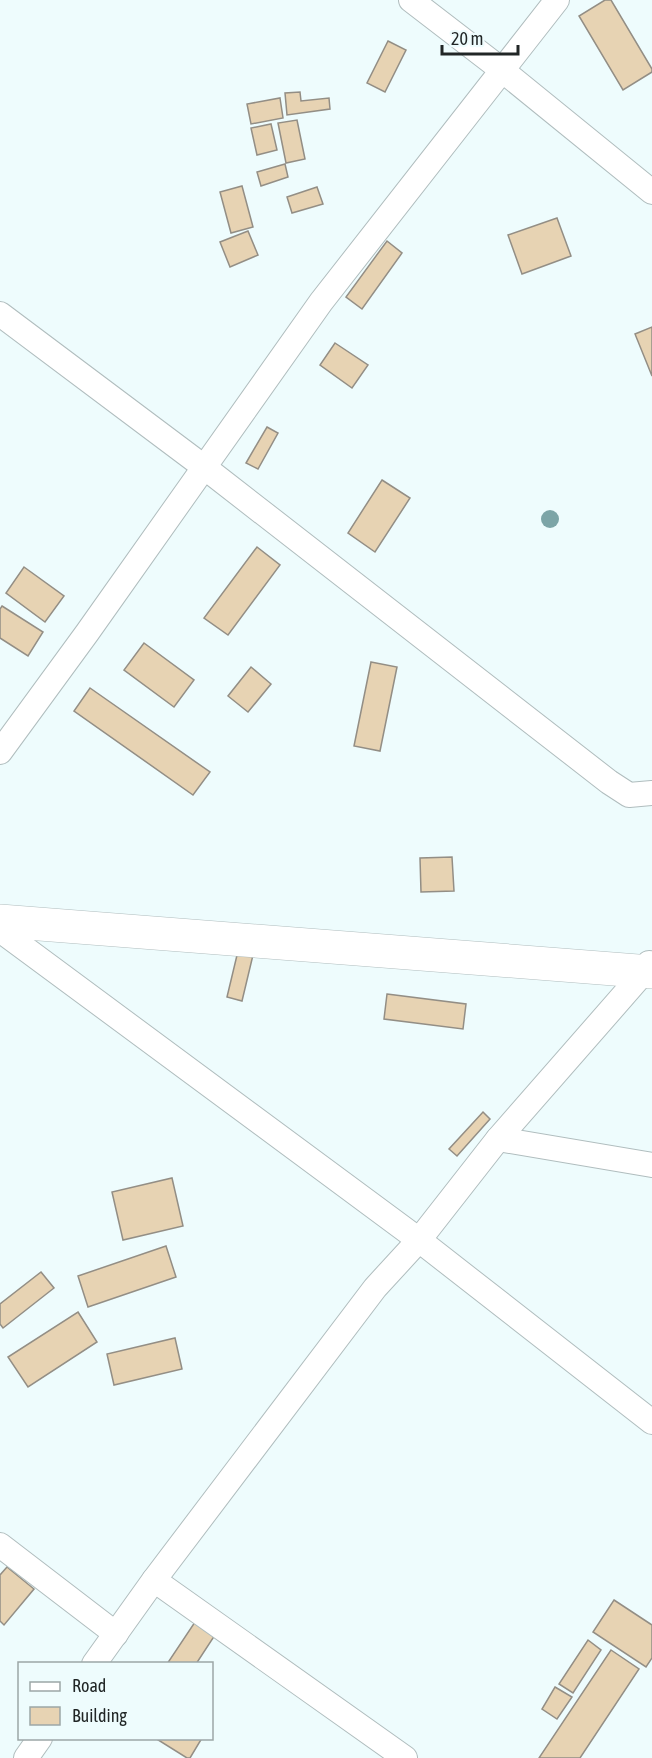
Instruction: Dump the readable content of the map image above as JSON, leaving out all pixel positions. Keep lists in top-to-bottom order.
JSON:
{
  "legend": ["Road", "Building"],
  "scale_bar": "20 m"
}
